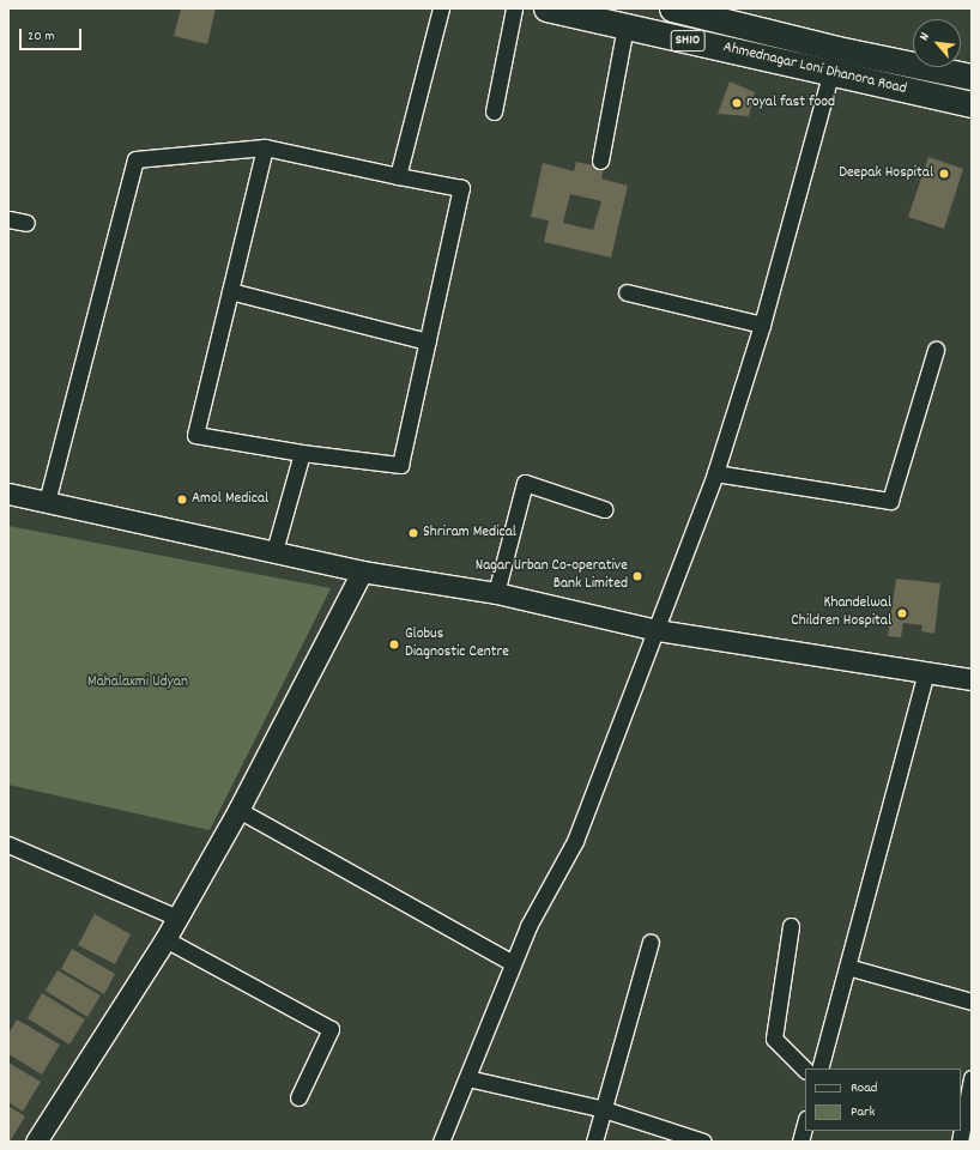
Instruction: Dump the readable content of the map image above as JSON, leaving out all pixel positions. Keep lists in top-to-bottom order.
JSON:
{
  "streets": {
    "main road": ["SH10", "Ahmednagar Loni Dhanora Road"]
  },
  "parks": ["Mahalaxmi Udyan"],
  "places": [
    "royal fast food",
    "Deepak Hospital",
    "Amol Medical",
    "Shriram Medical",
    "Nagar Urban Co-operative Bank Limited",
    "Khandelwal Children Hospital",
    "Globus Diagnostic Centre"
  ],
  "legend": ["Road", "Park"],
  "scale_bar": "20 m",
  "north": "top left"
}
